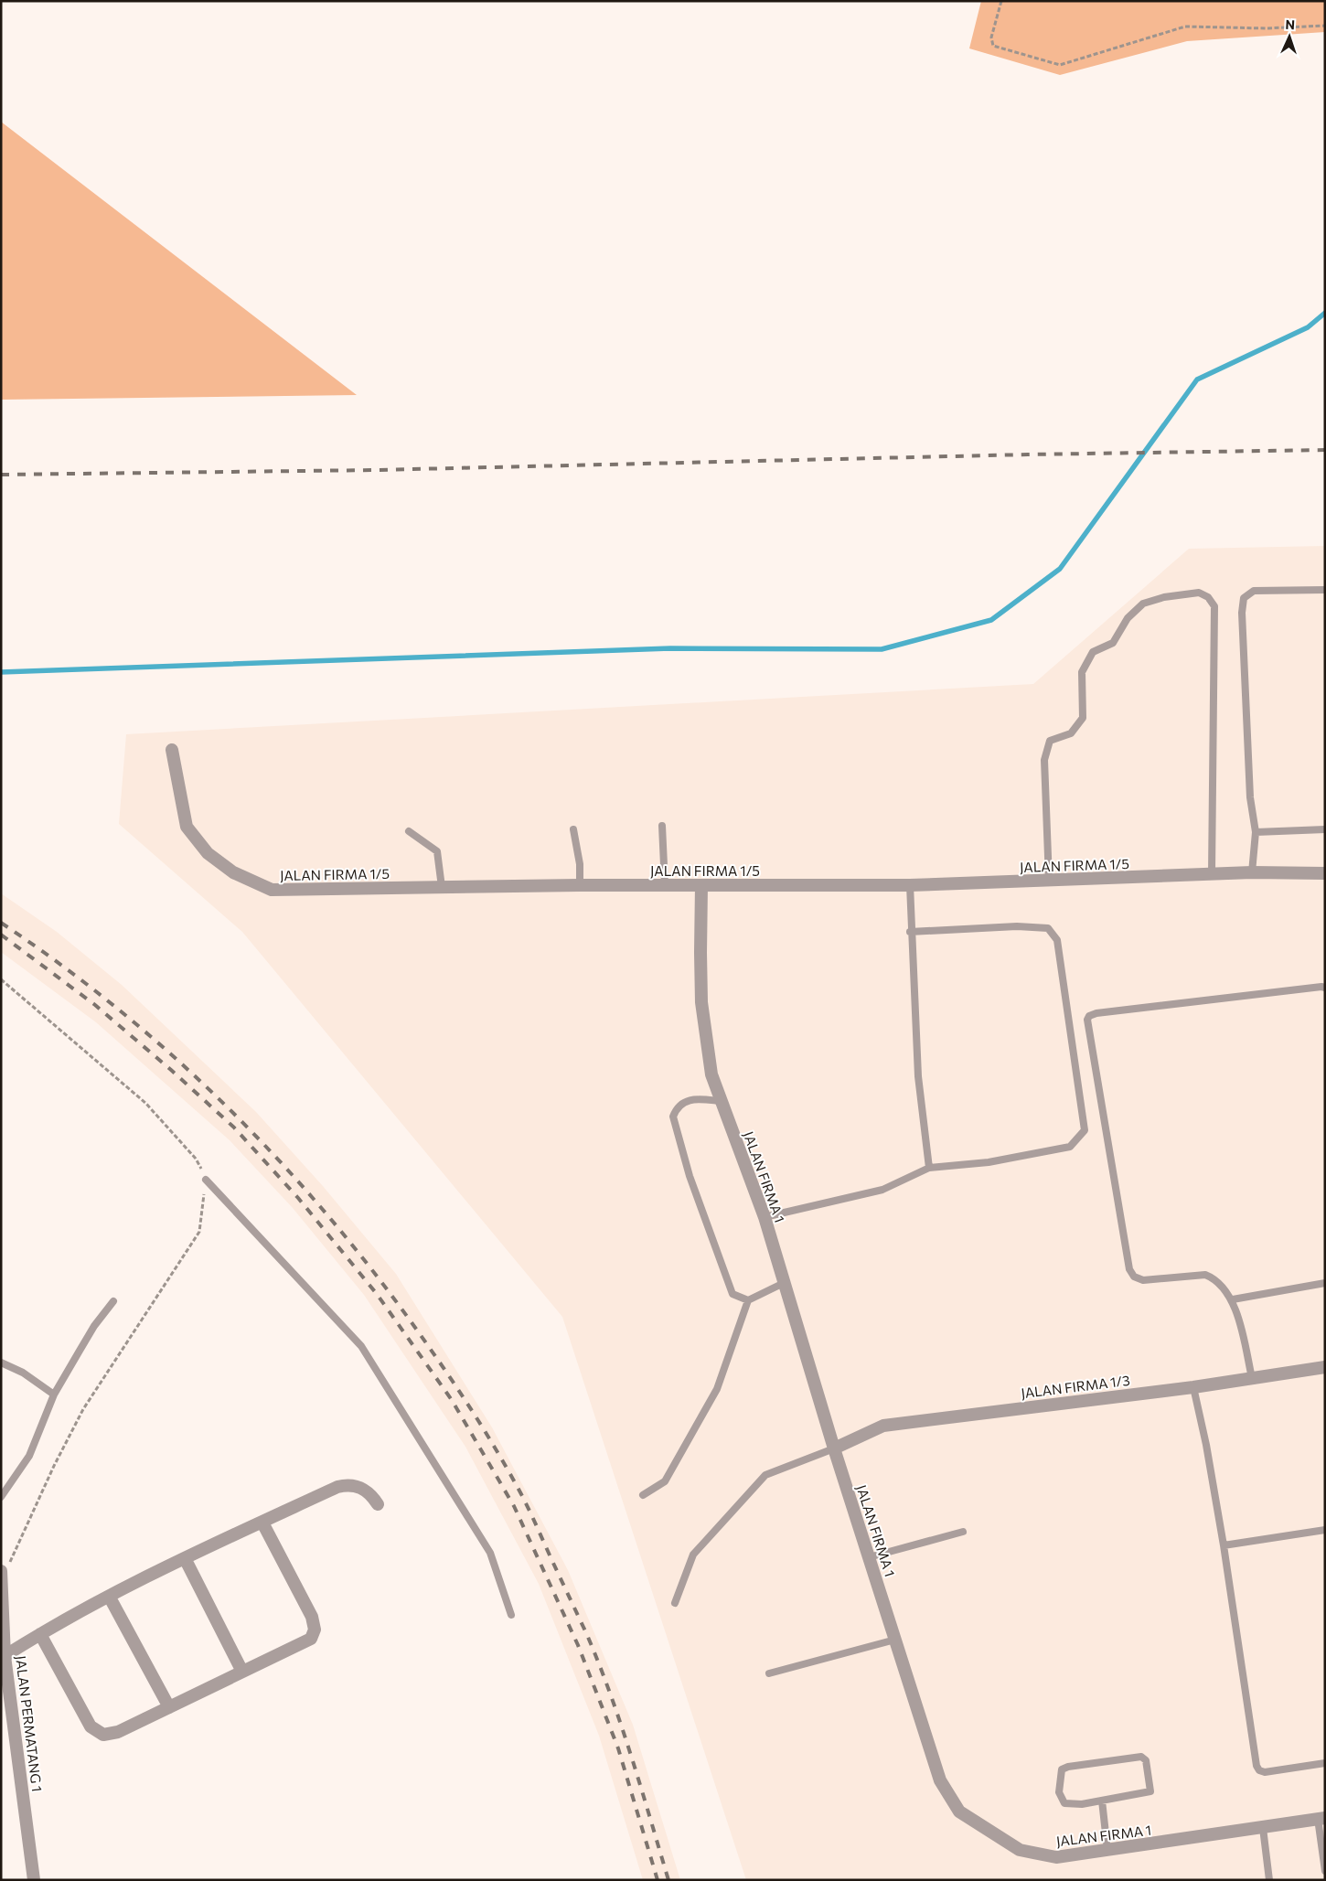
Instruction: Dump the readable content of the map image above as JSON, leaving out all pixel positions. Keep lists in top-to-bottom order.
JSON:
{
  "streets": {
    "street": [
      "JALAN FIRMA 1/5",
      "JALAN FIRMA 1",
      "JALAN FIRMA 1/3",
      "JALAN PERMATANG 1"
    ]
  },
  "crossings": [
    ["JALAN FIRMA 1/5", "JALAN FIRMA 1"],
    ["JALAN FIRMA 1", "JALAN FIRMA 1/3"]
  ],
  "north": "top"
}
